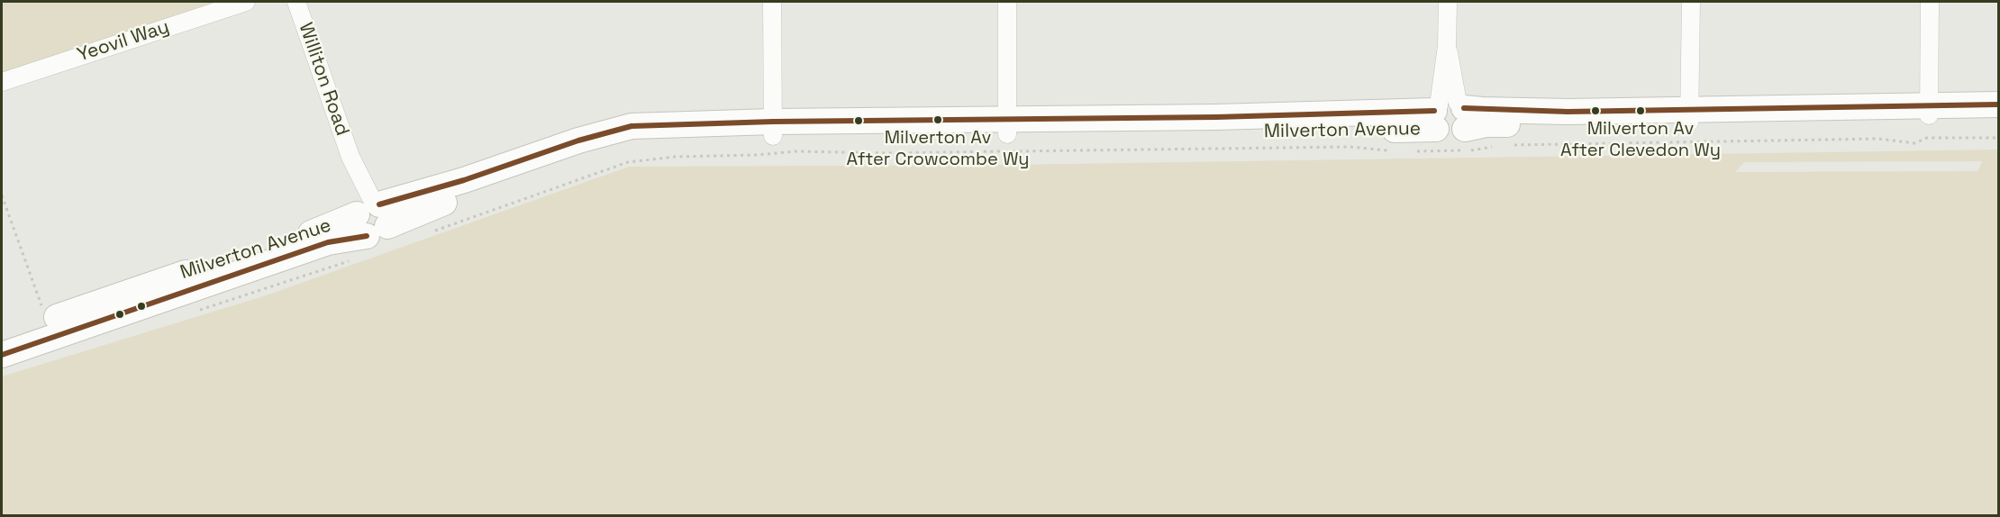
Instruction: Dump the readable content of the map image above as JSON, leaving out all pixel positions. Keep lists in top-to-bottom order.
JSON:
{
  "streets": {
    "street": ["Yeovil Way", "Williton Road", "Milverton Avenue"]
  },
  "crossings": [
    ["Williton Road", "Milverton Avenue"]
  ],
  "places": ["Milverton Av After Clevedon Wy", "Milverton Av After Crowcombe Wy"]
}
